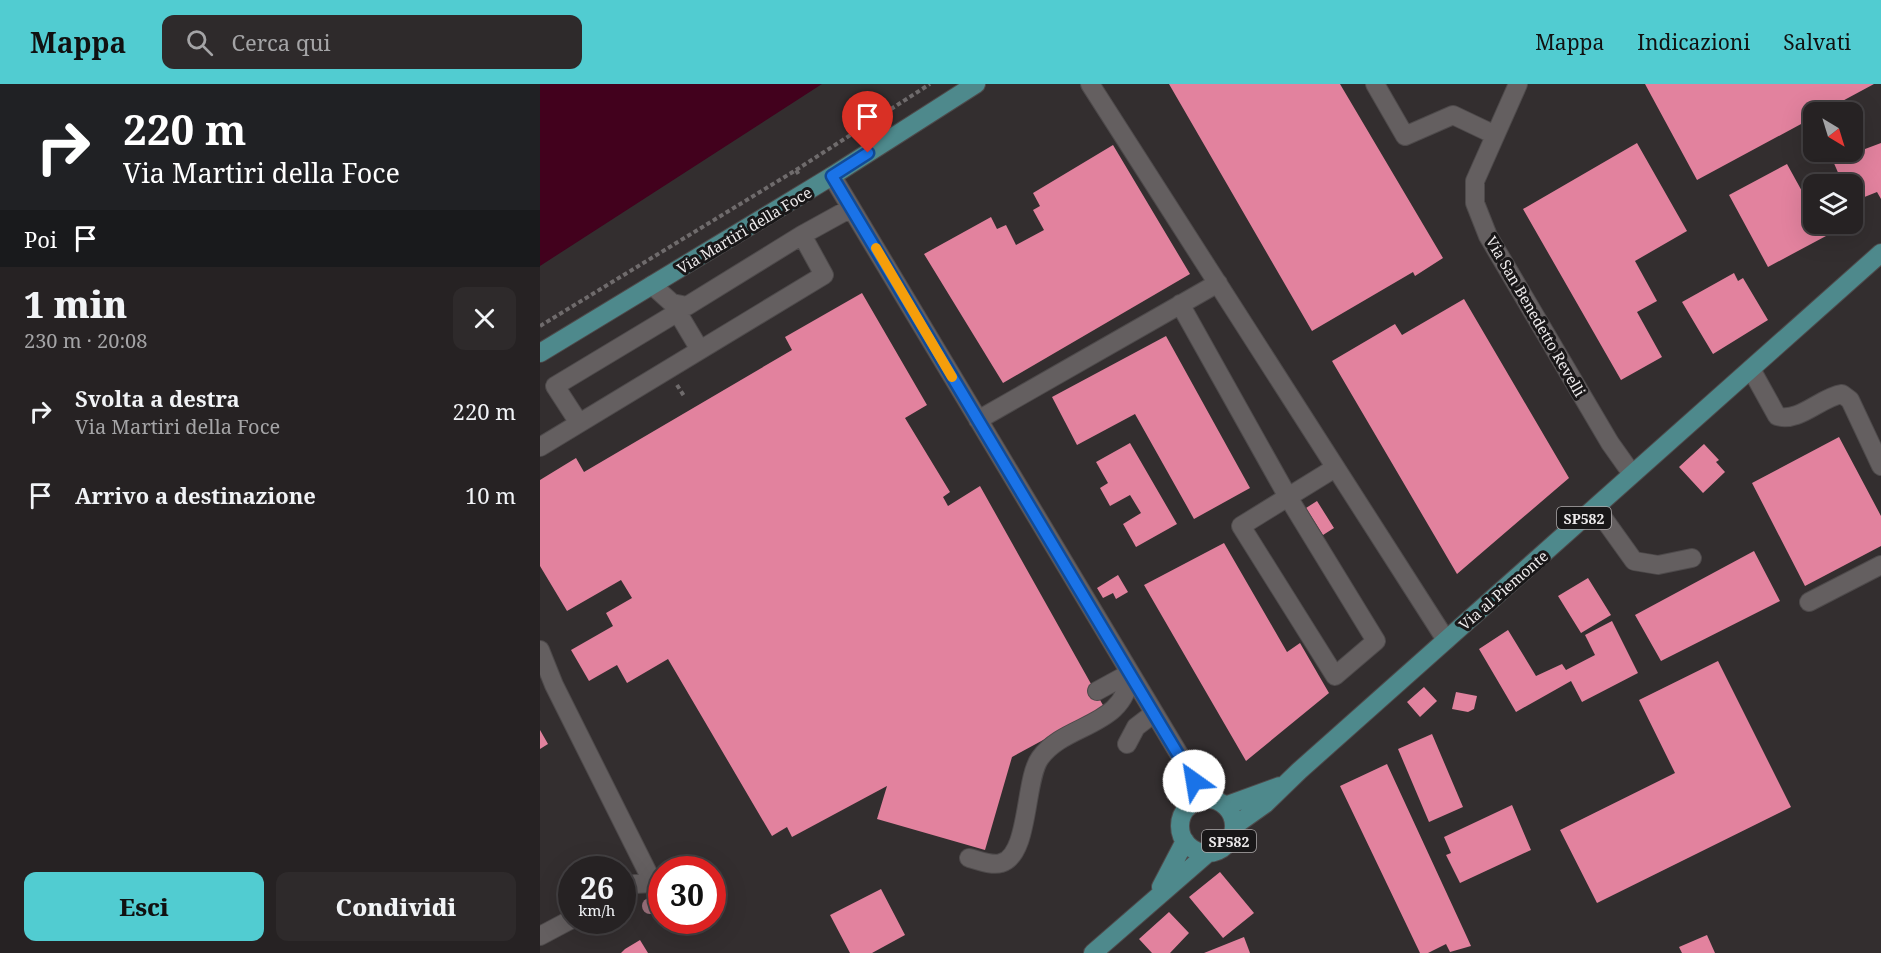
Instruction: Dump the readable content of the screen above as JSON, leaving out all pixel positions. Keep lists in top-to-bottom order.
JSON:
{
  "streets": {
    "main road": ["Via Martiri della Foce", "SP582", "Via al Piemonte"],
    "street": ["Via San Benedetto Revelli"]
  },
  "crossings": [
    ["Via San Benedetto Revelli", "Via al Piemonte"],
    ["SP582", "Via al Piemonte"]
  ],
  "north": "bottom right",
  "page": {
    "header": "Mappa",
    "search": "Cerca qui",
    "nav": ["Mappa", "Indicazioni", "Salvati"],
    "turn": ["220 m", "Via Martiri della Foce"],
    "then": "Poi",
    "heading": ["1 min", "230 m · 20:08"],
    "list": [
      {
        "name": "Svolta a destra",
        "note": "Via Martiri della Foce",
        "value": "220 m"
      },
      {
        "name": "Arrivo a destinazione",
        "value": "10 m"
      }
    ],
    "speed": "26 km/h",
    "limit": "30",
    "buttons": ["Esci", "Condividi"]
  }
}
